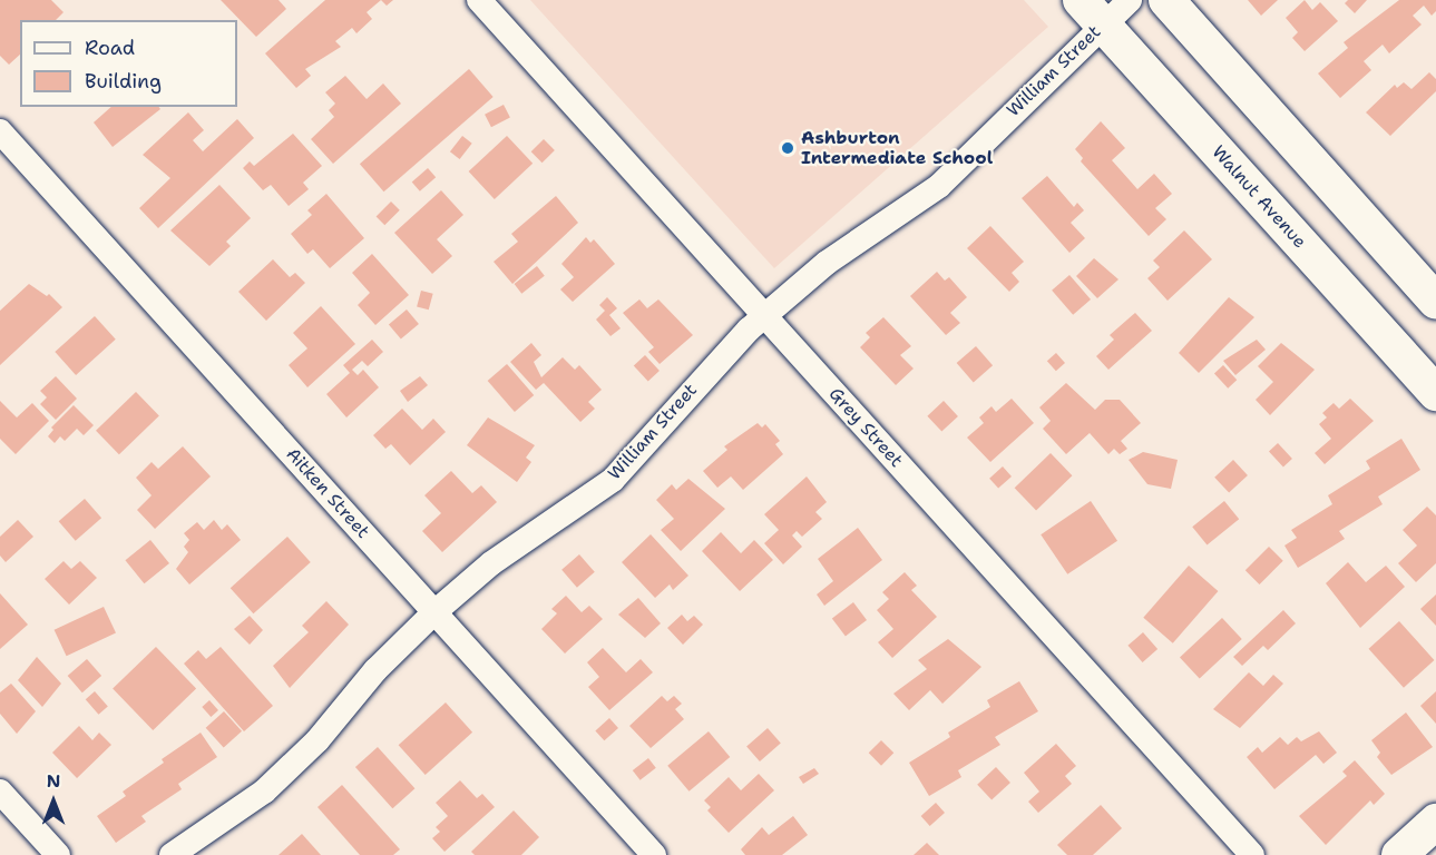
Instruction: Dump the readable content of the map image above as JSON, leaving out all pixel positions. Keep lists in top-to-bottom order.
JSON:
{
  "streets": {
    "street": [
      "William Street",
      "Walnut Avenue",
      "Grey Street",
      "Aitken Street"
    ]
  },
  "crossings": [
    ["William Street", "Walnut Avenue"],
    ["William Street", "Grey Street"],
    ["William Street", "Aitken Street"]
  ],
  "places": ["Ashburton Intermediate School"],
  "legend": ["Road", "Building"],
  "north": "top"
}
